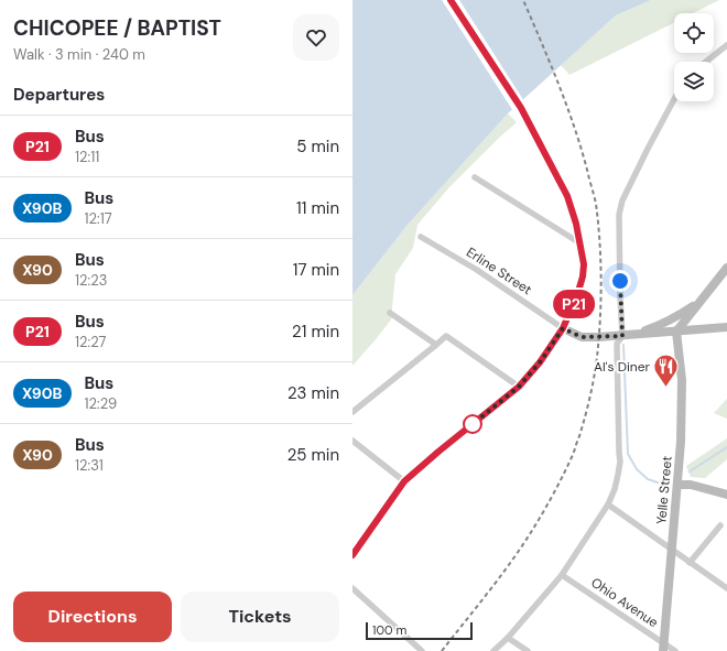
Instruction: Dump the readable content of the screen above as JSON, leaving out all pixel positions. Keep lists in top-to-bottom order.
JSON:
{
  "streets": {
    "main road": ["Yelle Street"],
    "street": ["Erline Street", "Ohio Avenue"]
  },
  "crossings": [
    ["Yelle Street", "Ohio Avenue"]
  ],
  "places": {
    "restaurant": ["Al's Diner"]
  },
  "lines": ["bus line P21"],
  "scale_bar": "100 m",
  "page": {
    "heading": [
      ["CHICOPEE / BAPTIST", "Walk · 3 min · 240 m"],
      "Departures"
    ],
    "on_map": "P21",
    "list": [
      {
        "mark": "P21",
        "name": "Bus",
        "note": "12:11",
        "value": "5 min"
      },
      {
        "mark": "X90B",
        "name": "Bus",
        "note": "12:17",
        "value": "11 min"
      },
      {
        "mark": "X90",
        "name": "Bus",
        "note": "12:23",
        "value": "17 min"
      },
      {
        "mark": "P21",
        "name": "Bus",
        "note": "12:27",
        "value": "21 min"
      },
      {
        "mark": "X90B",
        "name": "Bus",
        "note": "12:29",
        "value": "23 min"
      },
      {
        "mark": "X90",
        "name": "Bus",
        "note": "12:31",
        "value": "25 min"
      }
    ],
    "buttons": ["Directions", "Tickets"],
    "scale": "100 m"
  }
}
